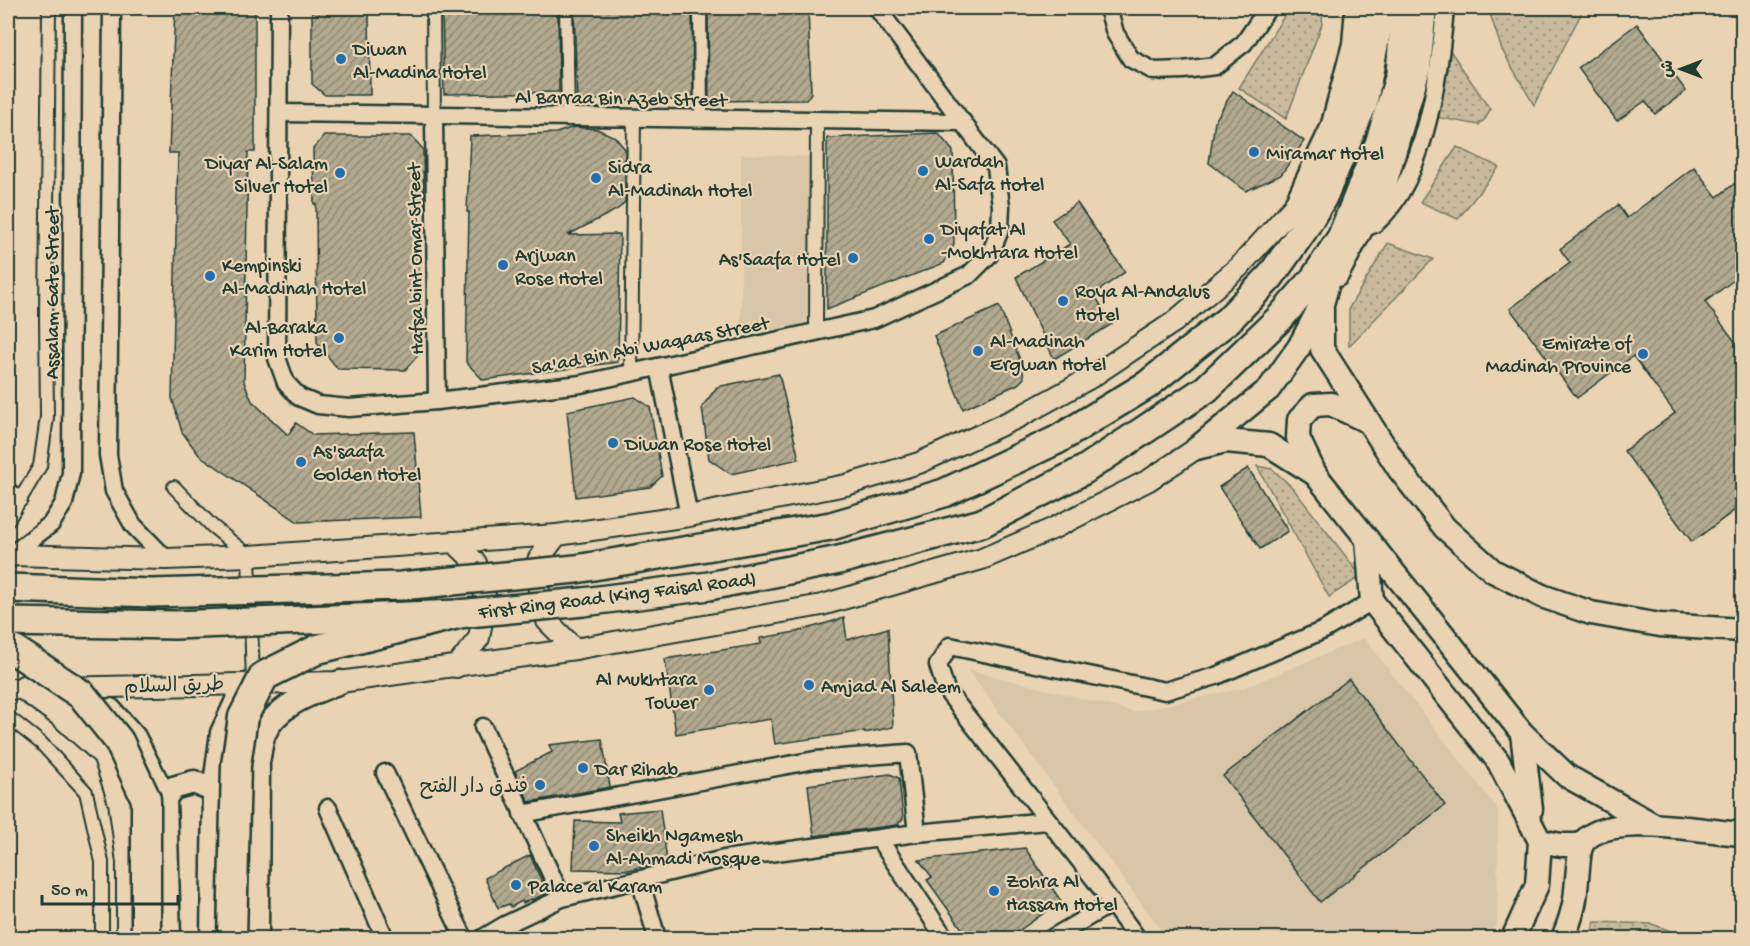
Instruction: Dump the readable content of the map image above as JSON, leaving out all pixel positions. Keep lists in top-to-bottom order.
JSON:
{
  "streets": {
    "highway": ["First Ring Road (King Faisal Road)"],
    "street": [
      "Al Barraa Bin Azeb Street",
      "Hafsa bint Omar Street",
      "Assalam Gate Street",
      "Sa'ad Bin Abi Waqaas Street",
      "طريق السلام"
    ]
  },
  "crossings": [
    ["Al Barraa Bin Azeb Street", "Hafsa bint Omar Street"],
    ["Al Barraa Bin Azeb Street", "Sa'ad Bin Abi Waqaas Street"],
    ["Hafsa bint Omar Street", "Sa'ad Bin Abi Waqaas Street"]
  ],
  "places": [
    "Diwan Al-Madina Hotel",
    "Miramar Hotel",
    "Wardah Al-Safa Hotel",
    "Diyar Al-Salam Silver Hotel",
    "Sidra Al-Madinah Hotel",
    "Diyafat Al -Mokhtara Hotel",
    "As'Saafa Hotel",
    "Arjwan Rose Hotel",
    "Kempinski Al-Madinah Hotel",
    "Roya Al-Andalus Hotel",
    "Al-Baraka Karim Hotel",
    "Al-Madinah Ergwan Hotel",
    "Emirate of Madinah Province",
    "Diwan Rose Hotel",
    "As'saafa Golden Hotel",
    "Amjad Al Saleem",
    "Al Mukhtara Tower",
    "Dar Rihab",
    "فندق دار الفتح",
    "Sheikh Ngamesh Al-Ahmadi Mosque",
    "Palace al Karam",
    "Zohra Al Hassam Hotel"
  ],
  "scale_bar": "50 m",
  "north": "left"
}
